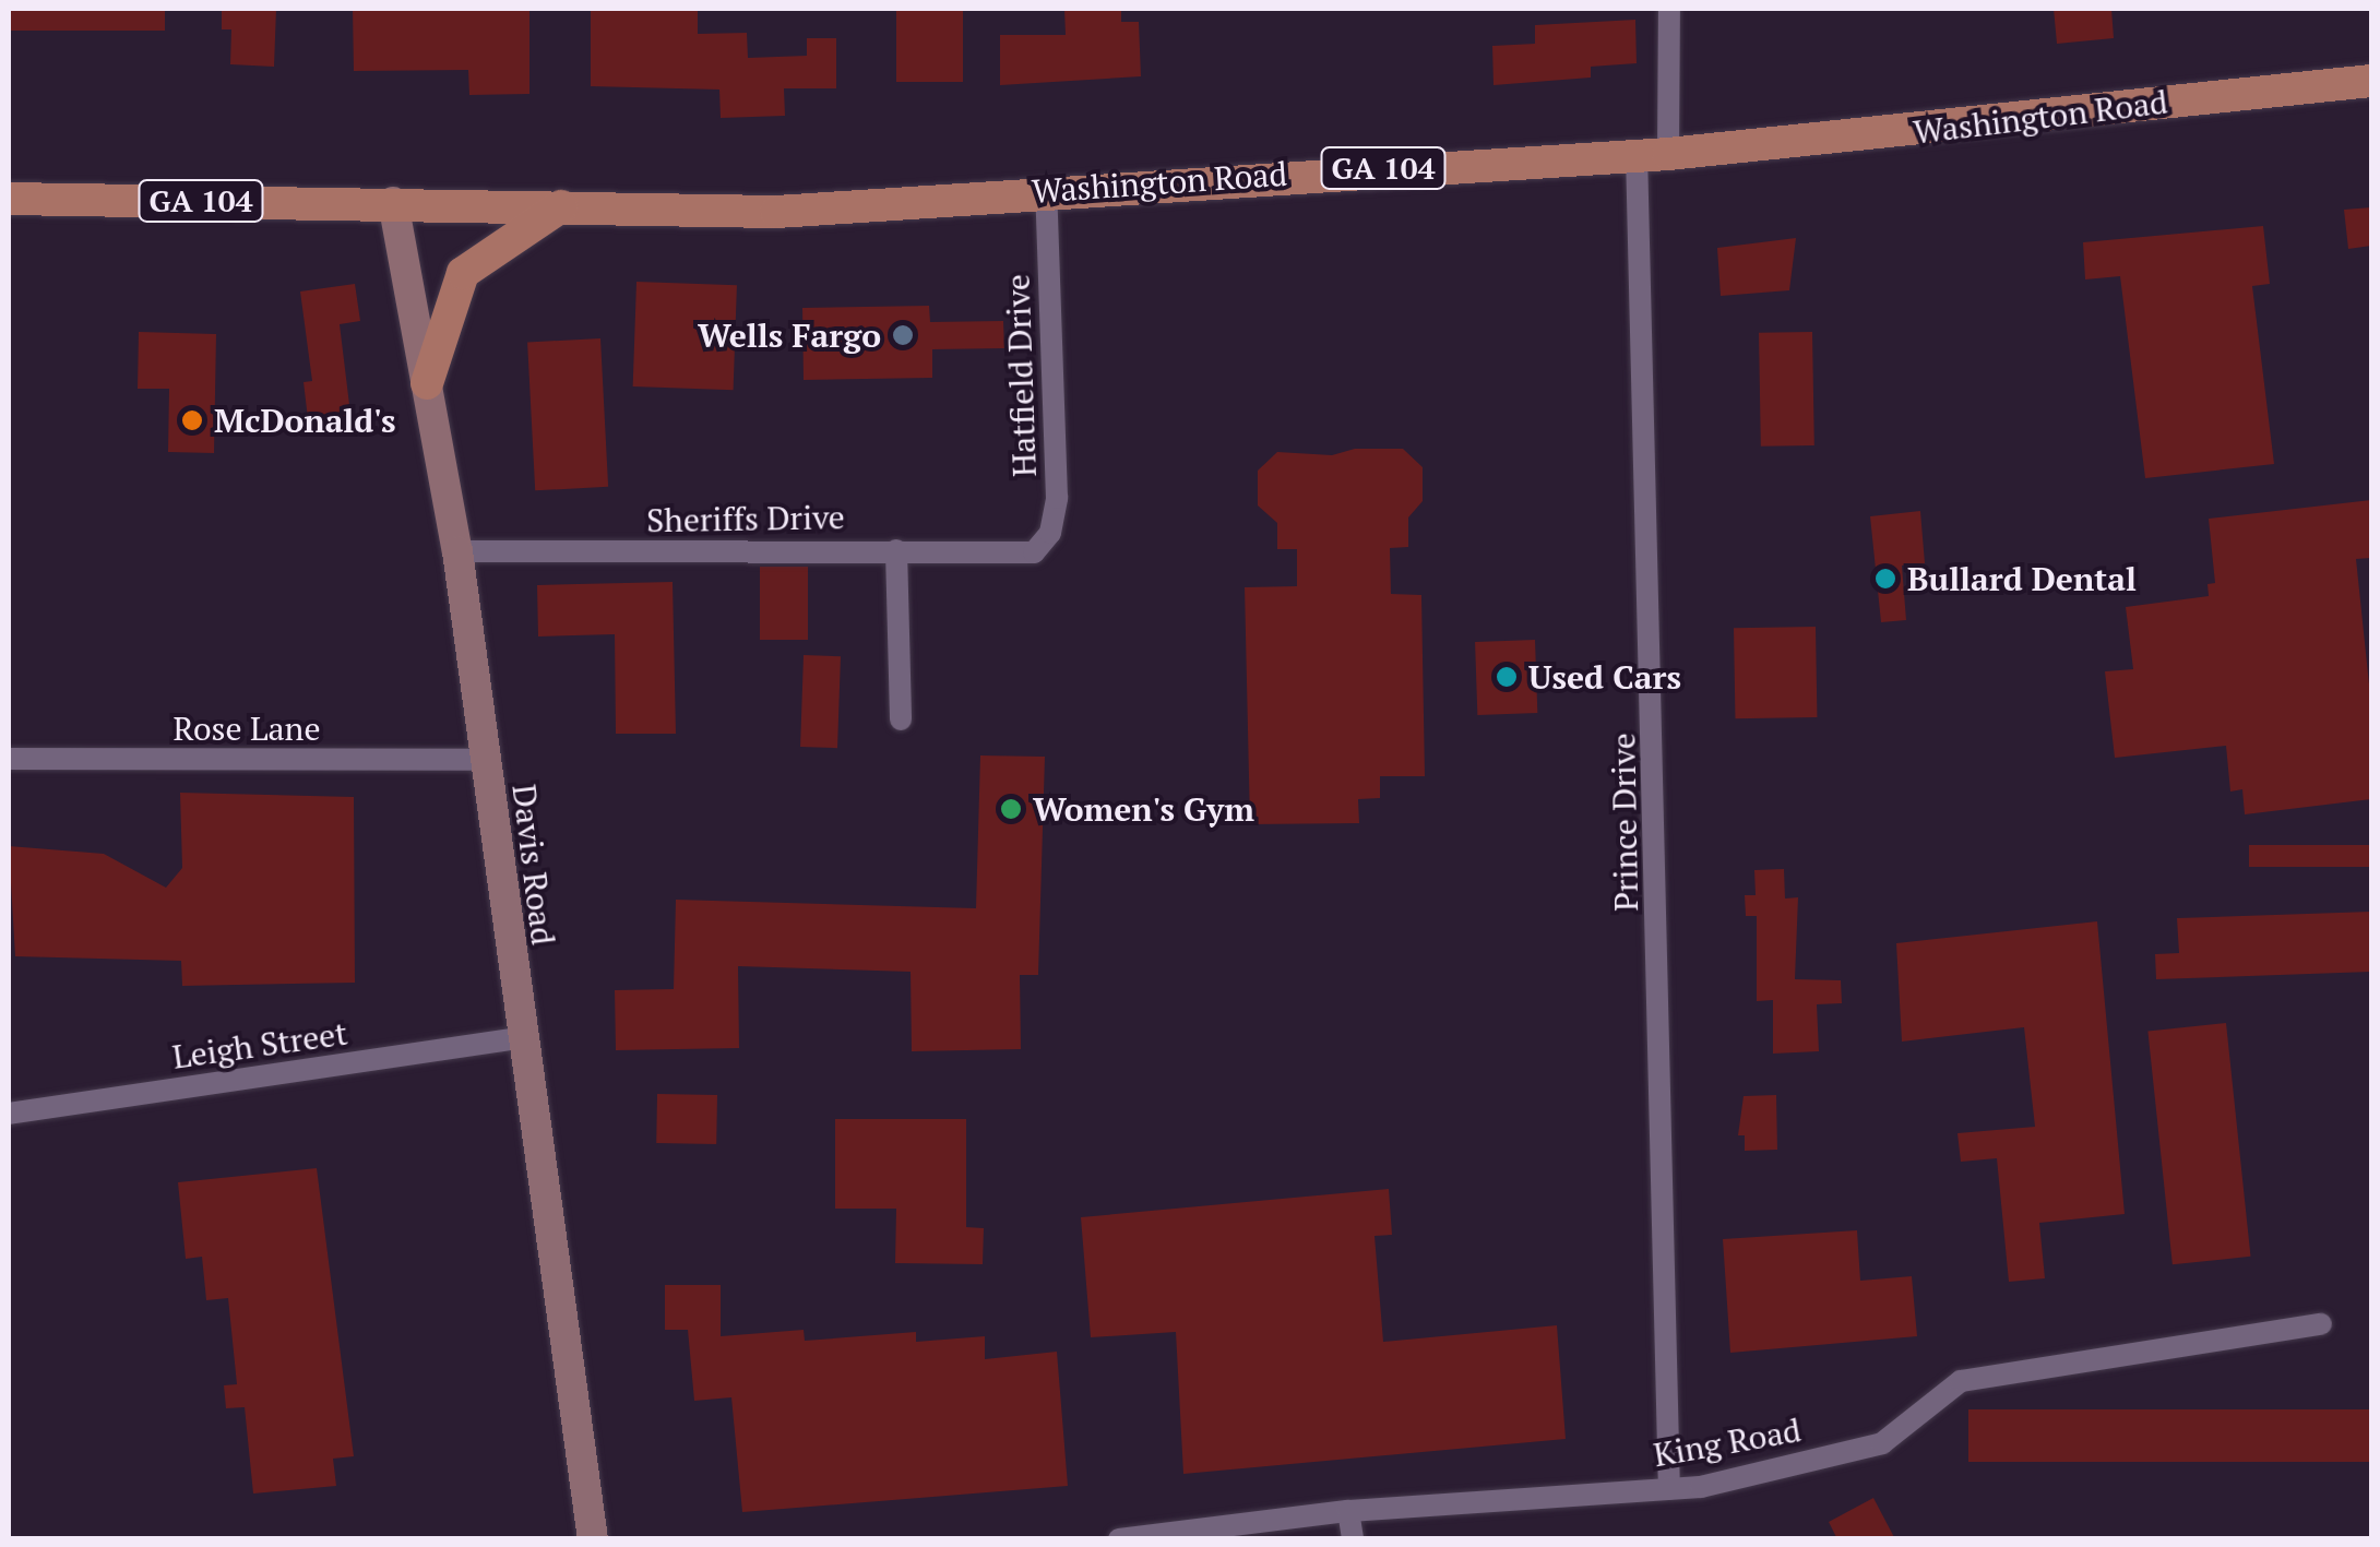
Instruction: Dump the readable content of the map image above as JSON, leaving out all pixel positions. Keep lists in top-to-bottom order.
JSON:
{
  "streets": {
    "main road": ["Washington Road", "GA 104", "Davis Road"],
    "street": [
      "Hatfield Drive",
      "Sheriffs Drive",
      "Rose Lane",
      "Prince Drive",
      "Leigh Street",
      "King Road"
    ]
  },
  "crossings": [
    ["Washington Road", "Hatfield Drive"],
    ["Washington Road", "Prince Drive"],
    ["Washington Road", "Davis Road"],
    ["Hatfield Drive", "Sheriffs Drive"],
    ["Sheriffs Drive", "Davis Road"],
    ["Rose Lane", "Davis Road"],
    ["Prince Drive", "King Road"],
    ["Davis Road", "Leigh Street"]
  ],
  "places": [
    "Wells Fargo",
    "McDonald's",
    "Bullard Dental",
    "Used Cars",
    "Women's Gym"
  ]
}
